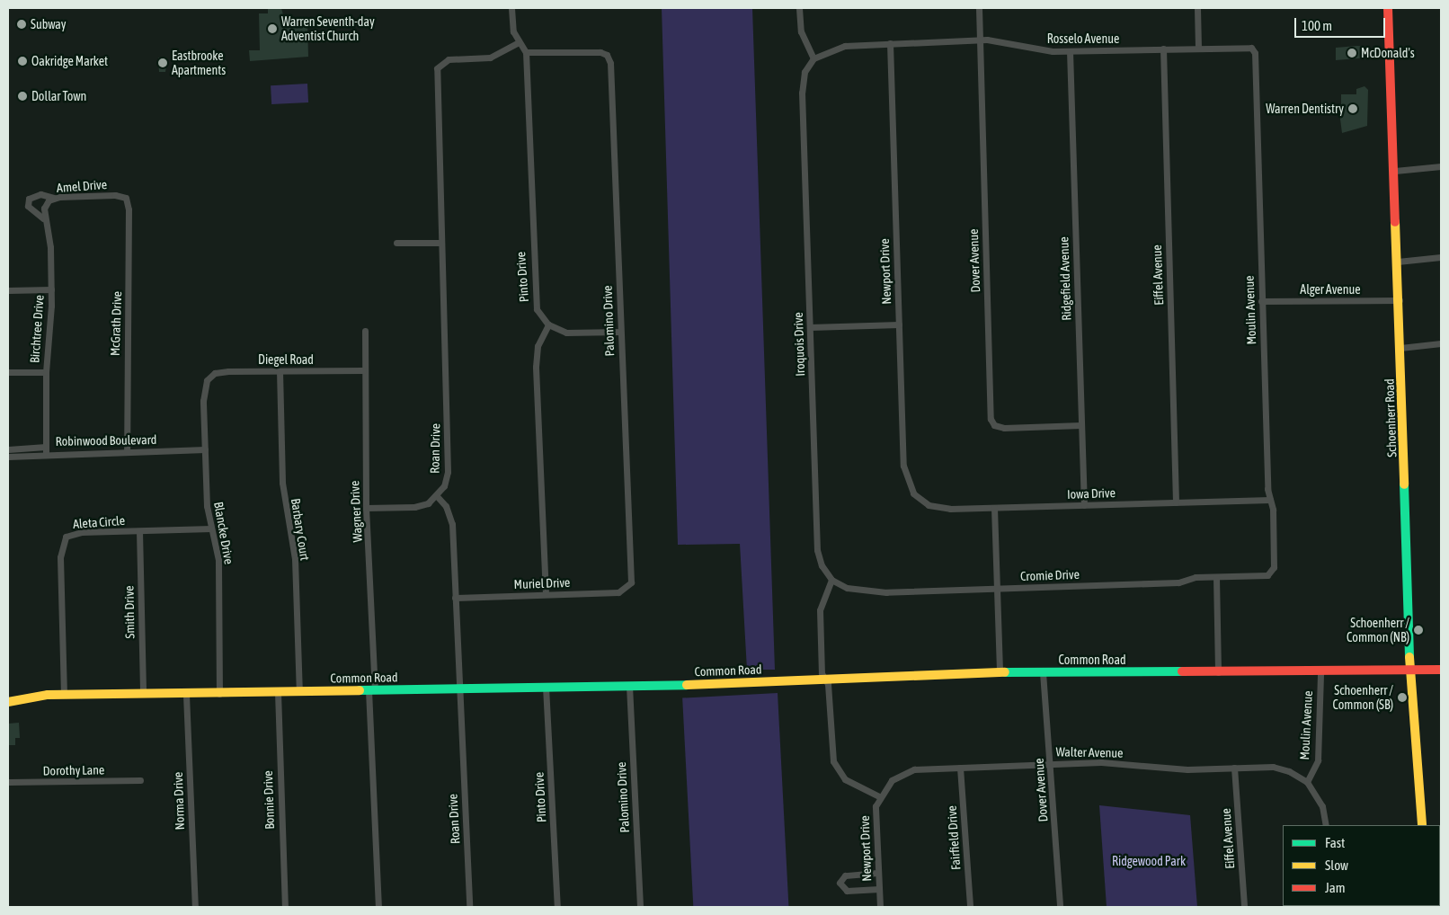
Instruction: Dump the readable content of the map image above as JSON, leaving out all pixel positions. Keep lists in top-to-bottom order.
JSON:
{
  "streets": {
    "street": [
      "Rosselo Avenue",
      "Amel Drive",
      "Dover Avenue",
      "Newport Drive",
      "Eiffel Avenue",
      "Pinto Drive",
      "Ridgefield Avenue",
      "Alger Avenue",
      "Moulin Avenue",
      "Palomino Drive",
      "McGrath Drive",
      "Birchtree Drive",
      "Iroquois Drive",
      "Diegel Road",
      "Schoenherr Road",
      "Robinwood Boulevard",
      "Roan Drive",
      "Iowa Drive",
      "Wagner Drive",
      "Aleta Circle",
      "Barbary Court",
      "Blancke Drive",
      "Cromie Drive",
      "Muriel Drive",
      "Smith Drive",
      "Common Road",
      "Walter Avenue",
      "Dorothy Lane",
      "Bonnie Drive",
      "Norma Drive",
      "Fairfield Drive"
    ]
  },
  "crossings": [
    ["Rosselo Avenue", "Dover Avenue"],
    ["Rosselo Avenue", "Newport Drive"],
    ["Rosselo Avenue", "Eiffel Avenue"],
    ["Rosselo Avenue", "Ridgefield Avenue"],
    ["Rosselo Avenue", "Moulin Avenue"],
    ["Rosselo Avenue", "Iroquois Drive"],
    ["Amel Drive", "McGrath Drive"],
    ["Amel Drive", "Birchtree Drive"],
    ["Dover Avenue", "Ridgefield Avenue"],
    ["Dover Avenue", "Common Road"],
    ["Dover Avenue", "Walter Avenue"],
    ["Newport Drive", "Iowa Drive"],
    ["Newport Drive", "Walter Avenue"],
    ["Eiffel Avenue", "Iowa Drive"],
    ["Eiffel Avenue", "Walter Avenue"],
    ["Pinto Drive", "Palomino Drive"],
    ["Pinto Drive", "Common Road"],
    ["Ridgefield Avenue", "Iowa Drive"],
    ["Alger Avenue", "Moulin Avenue"],
    ["Alger Avenue", "Schoenherr Road"],
    ["Moulin Avenue", "Iowa Drive"],
    ["Moulin Avenue", "Cromie Drive"],
    ["Moulin Avenue", "Common Road"],
    ["Moulin Avenue", "Walter Avenue"],
    ["Palomino Drive", "Muriel Drive"],
    ["Palomino Drive", "Common Road"],
    ["McGrath Drive", "Robinwood Boulevard"],
    ["Birchtree Drive", "Robinwood Boulevard"],
    ["Iroquois Drive", "Cromie Drive"],
    ["Diegel Road", "Wagner Drive"],
    ["Diegel Road", "Barbary Court"],
    ["Diegel Road", "Blancke Drive"],
    ["Schoenherr Road", "Common Road"],
    ["Robinwood Boulevard", "Blancke Drive"],
    ["Roan Drive", "Muriel Drive"],
    ["Roan Drive", "Common Road"],
    ["Wagner Drive", "Common Road"],
    ["Aleta Circle", "Blancke Drive"],
    ["Aleta Circle", "Smith Drive"],
    ["Aleta Circle", "Common Road"],
    ["Barbary Court", "Common Road"],
    ["Blancke Drive", "Common Road"],
    ["Smith Drive", "Common Road"],
    ["Common Road", "Bonnie Drive"],
    ["Common Road", "Norma Drive"],
    ["Walter Avenue", "Fairfield Drive"]
  ],
  "parks": ["Ridgewood Park"],
  "places": [
    "Subway",
    "Warren Seventh-day Adventist Church",
    "McDonald's",
    "Oakridge Market",
    "Eastbrooke Apartments",
    "Dollar Town",
    "Warren Dentistry",
    "Schoenherr / Common (NB)",
    "Schoenherr / Common (SB)"
  ],
  "legend": ["Fast", "Slow", "Jam"],
  "scale_bar": "100 m"
}
